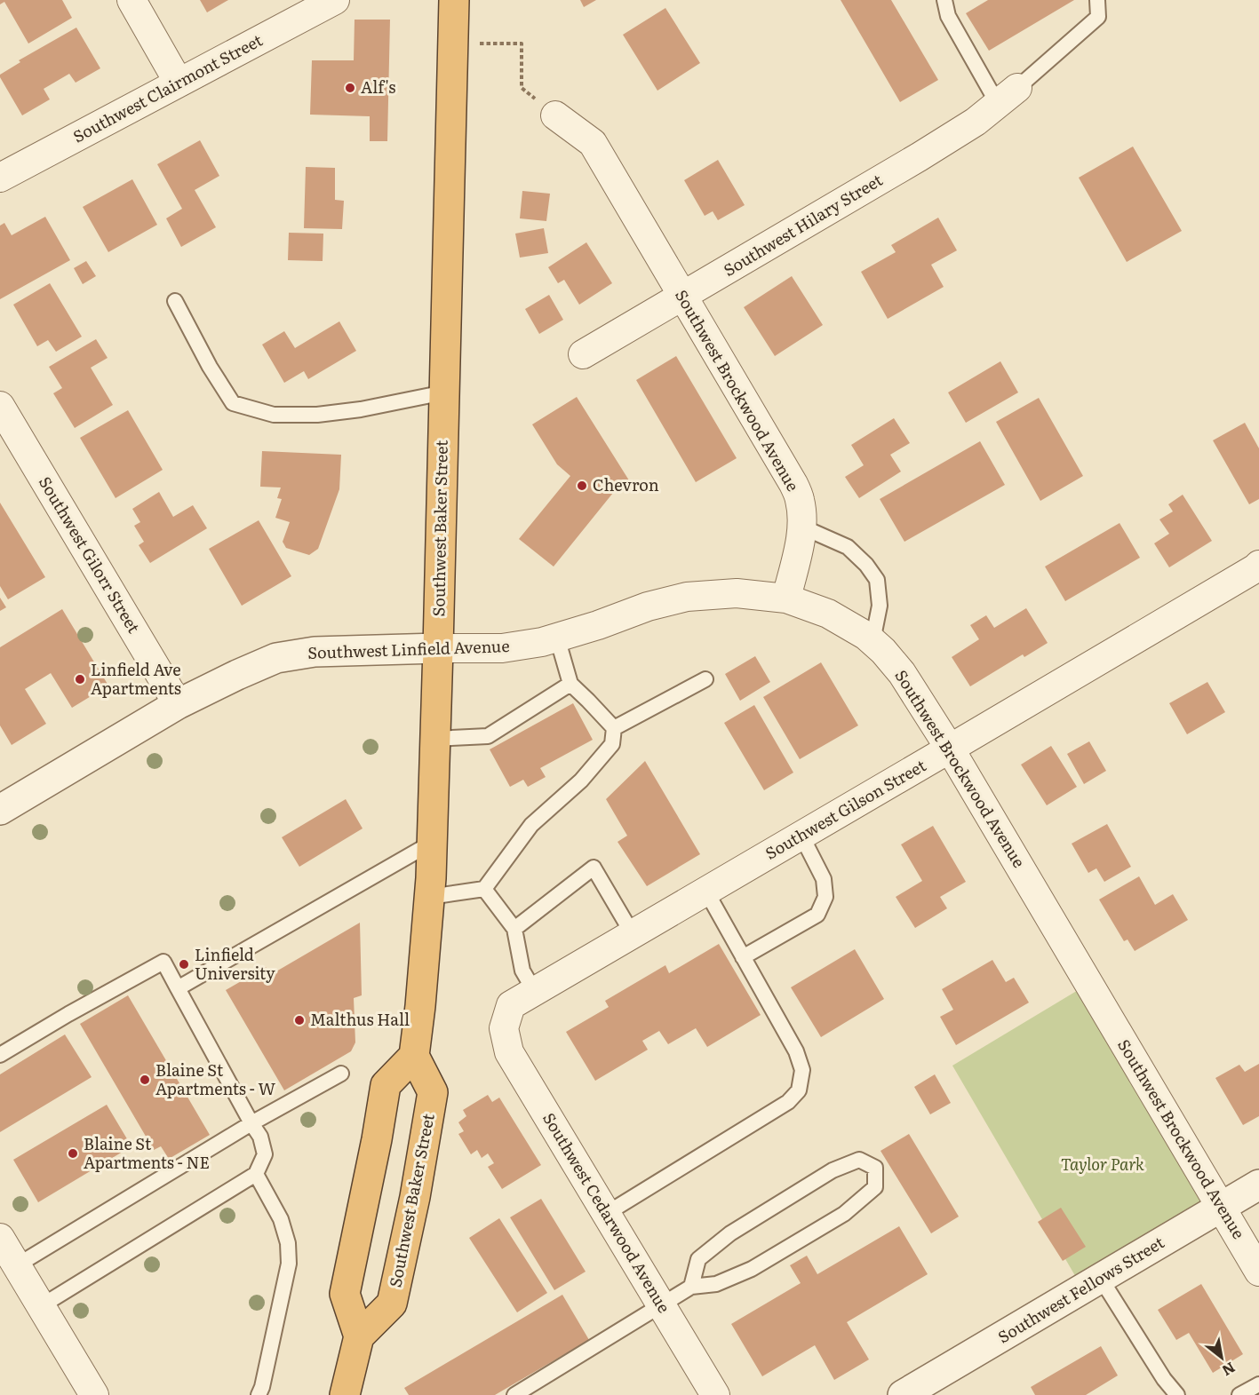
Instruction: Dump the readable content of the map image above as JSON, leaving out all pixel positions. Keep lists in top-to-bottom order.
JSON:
{
  "streets": {
    "highway": ["Southwest Baker Street"],
    "street": [
      "Southwest Clairmont Street",
      "Southwest Hilary Street",
      "Southwest Brockwood Avenue",
      "Southwest Gilorr Street",
      "Southwest Linfield Avenue",
      "Southwest Gilson Street",
      "Southwest Cedarwood Avenue",
      "Southwest Fellows Street"
    ]
  },
  "crossings": [
    ["Southwest Hilary Street", "Southwest Brockwood Avenue"],
    ["Southwest Brockwood Avenue", "Southwest Linfield Avenue"],
    ["Southwest Brockwood Avenue", "Southwest Gilson Street"],
    ["Southwest Brockwood Avenue", "Southwest Fellows Street"],
    ["Southwest Baker Street", "Southwest Linfield Avenue"],
    ["Southwest Gilorr Street", "Southwest Linfield Avenue"],
    ["Southwest Gilson Street", "Southwest Cedarwood Avenue"]
  ],
  "parks": ["Taylor Park"],
  "places": [
    "Alf's",
    "Chevron",
    "Linfield Ave Apartments",
    "Linfield University",
    "Malthus Hall",
    "Blaine St Apartments - W",
    "Blaine St Apartments - NE"
  ],
  "north": "bottom right"
}
